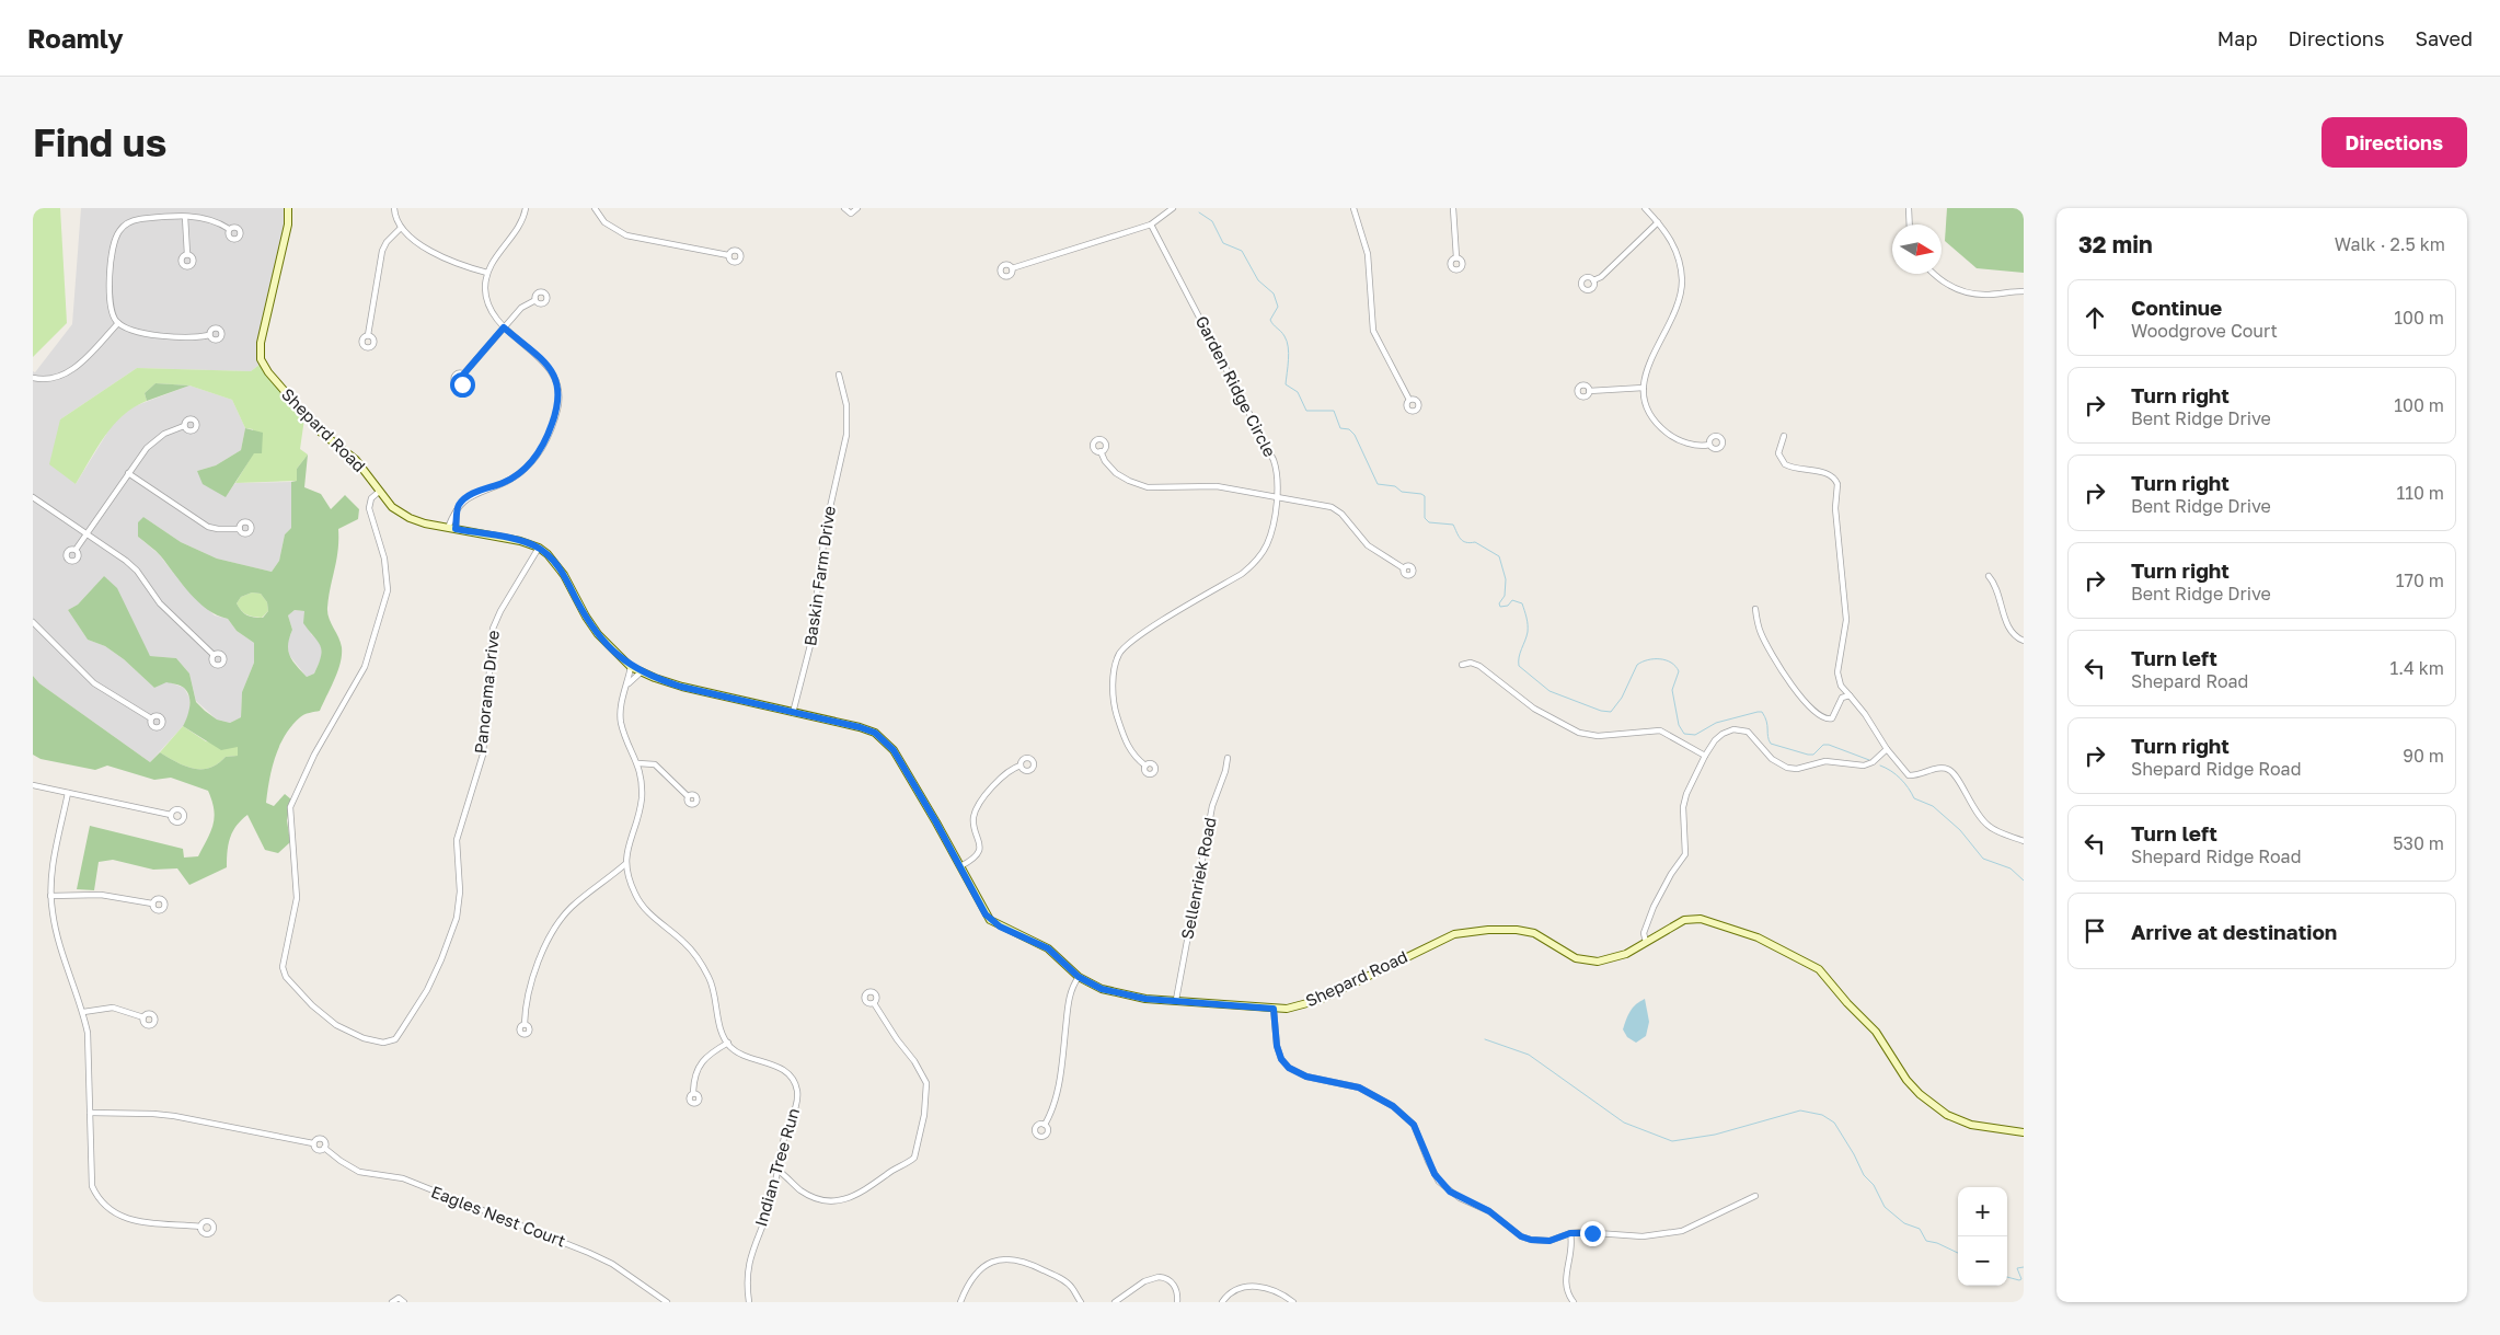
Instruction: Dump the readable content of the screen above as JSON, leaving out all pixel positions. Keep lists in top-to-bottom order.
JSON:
{
  "streets": {
    "street": [
      "Garden Ridge Circle",
      "Shepard Road",
      "Baskin Farm Drive",
      "Panorama Drive",
      "Sellenriek Road",
      "Indian Tree Run",
      "Eagles Nest Court"
    ]
  },
  "crossings": [
    ["Shepard Road", "Baskin Farm Drive"],
    ["Shepard Road", "Panorama Drive"],
    ["Shepard Road", "Sellenriek Road"]
  ],
  "north": "right",
  "page": {
    "header": "Roamly",
    "nav": ["Map", "Directions", "Saved"],
    "buttons": "Directions",
    "title": "Find us",
    "heading": ["32 min", "Walk · 2.5 km"],
    "list": [
      ["Continue", "Woodgrove Court", "100 m"],
      ["Turn right", "Bent Ridge Drive", "100 m"],
      ["Turn right", "Bent Ridge Drive", "110 m"],
      ["Turn right", "Bent Ridge Drive", "170 m"],
      ["Turn left", "Shepard Road", "1.4 km"],
      ["Turn right", "Shepard Ridge Road", "90 m"],
      ["Turn left", "Shepard Ridge Road", "530 m"],
      "Arrive at destination"
    ],
    "map_buttons": ["+", "−"]
  }
}
